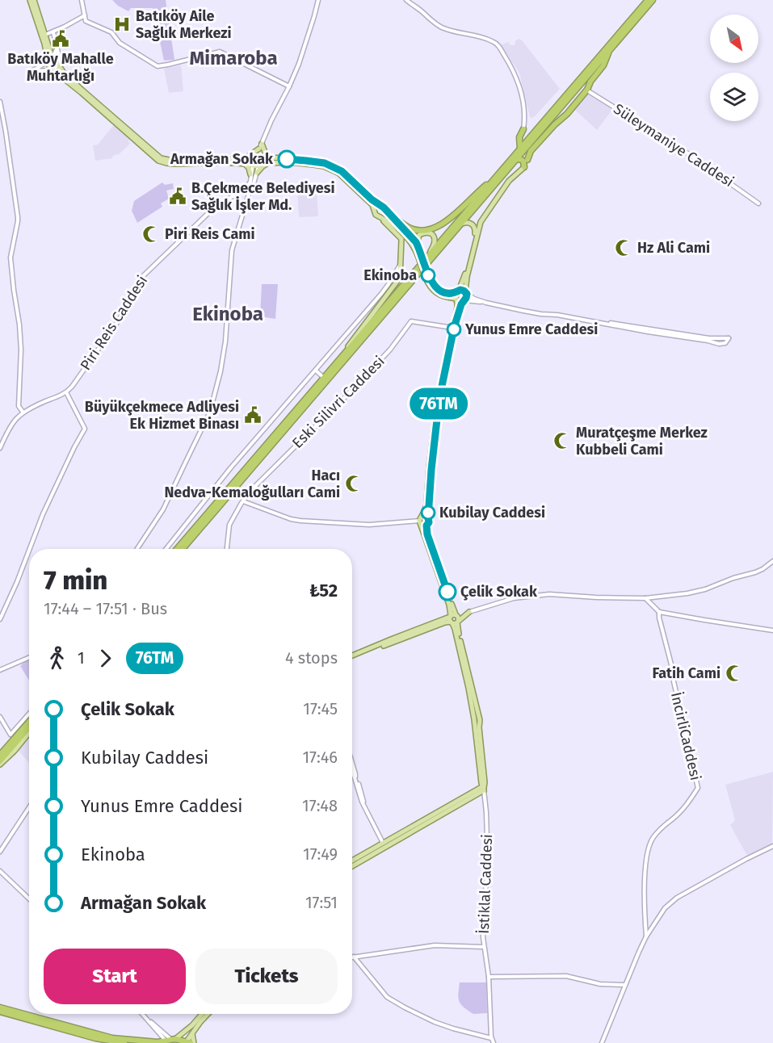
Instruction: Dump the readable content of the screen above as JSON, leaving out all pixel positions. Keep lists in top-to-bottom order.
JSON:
{
  "streets": {
    "main road": [
      "Süleymaniye Caddesi",
      "Piri Reis Caddesi",
      "Eski Silivri Caddesi",
      "İncirliCaddesi",
      "İstiklal Caddesi"
    ]
  },
  "districts": ["Mimaroba", "Ekinoba"],
  "places": {
    "hospital": ["Batıköy Aile Sağlık Merkezi"],
    "public building": ["Batıköy Mahalle Muhtarlığı", "B.Çekmece Belediyesi Sağlık İşler Md.", "Büyükçekmece Adliyesi Ek Hizmet Binası"],
    "other": [
      "Armağan Sokak",
      "Ekinoba",
      "Yunus Emre Caddesi",
      "Kubilay Caddesi",
      "Çelik Sokak"
    ],
    "mosque": [
      "Piri Reis Cami",
      "Hz Ali Cami",
      "Muratçeşme Merkez Kubbeli Cami",
      "Hacı Nedva-Kemaloğulları Cami",
      "Fatih Cami"
    ]
  },
  "lines": ["bus line 76TM"],
  "north": "bottom right",
  "page": {
    "on_map": "76TM",
    "heading": ["7 min", "17:44 – 17:51 · Bus", "₺52"],
    "legs": ["1", "76TM", "4 stops"],
    "list": [
      {
        "name": "Çelik Sokak",
        "value": "17:45"
      },
      {
        "name": "Kubilay Caddesi",
        "value": "17:46"
      },
      {
        "name": "Yunus Emre Caddesi",
        "value": "17:48"
      },
      {
        "name": "Ekinoba",
        "value": "17:49"
      },
      {
        "name": "Armağan Sokak",
        "value": "17:51"
      }
    ],
    "buttons": ["Start", "Tickets"]
  }
}
